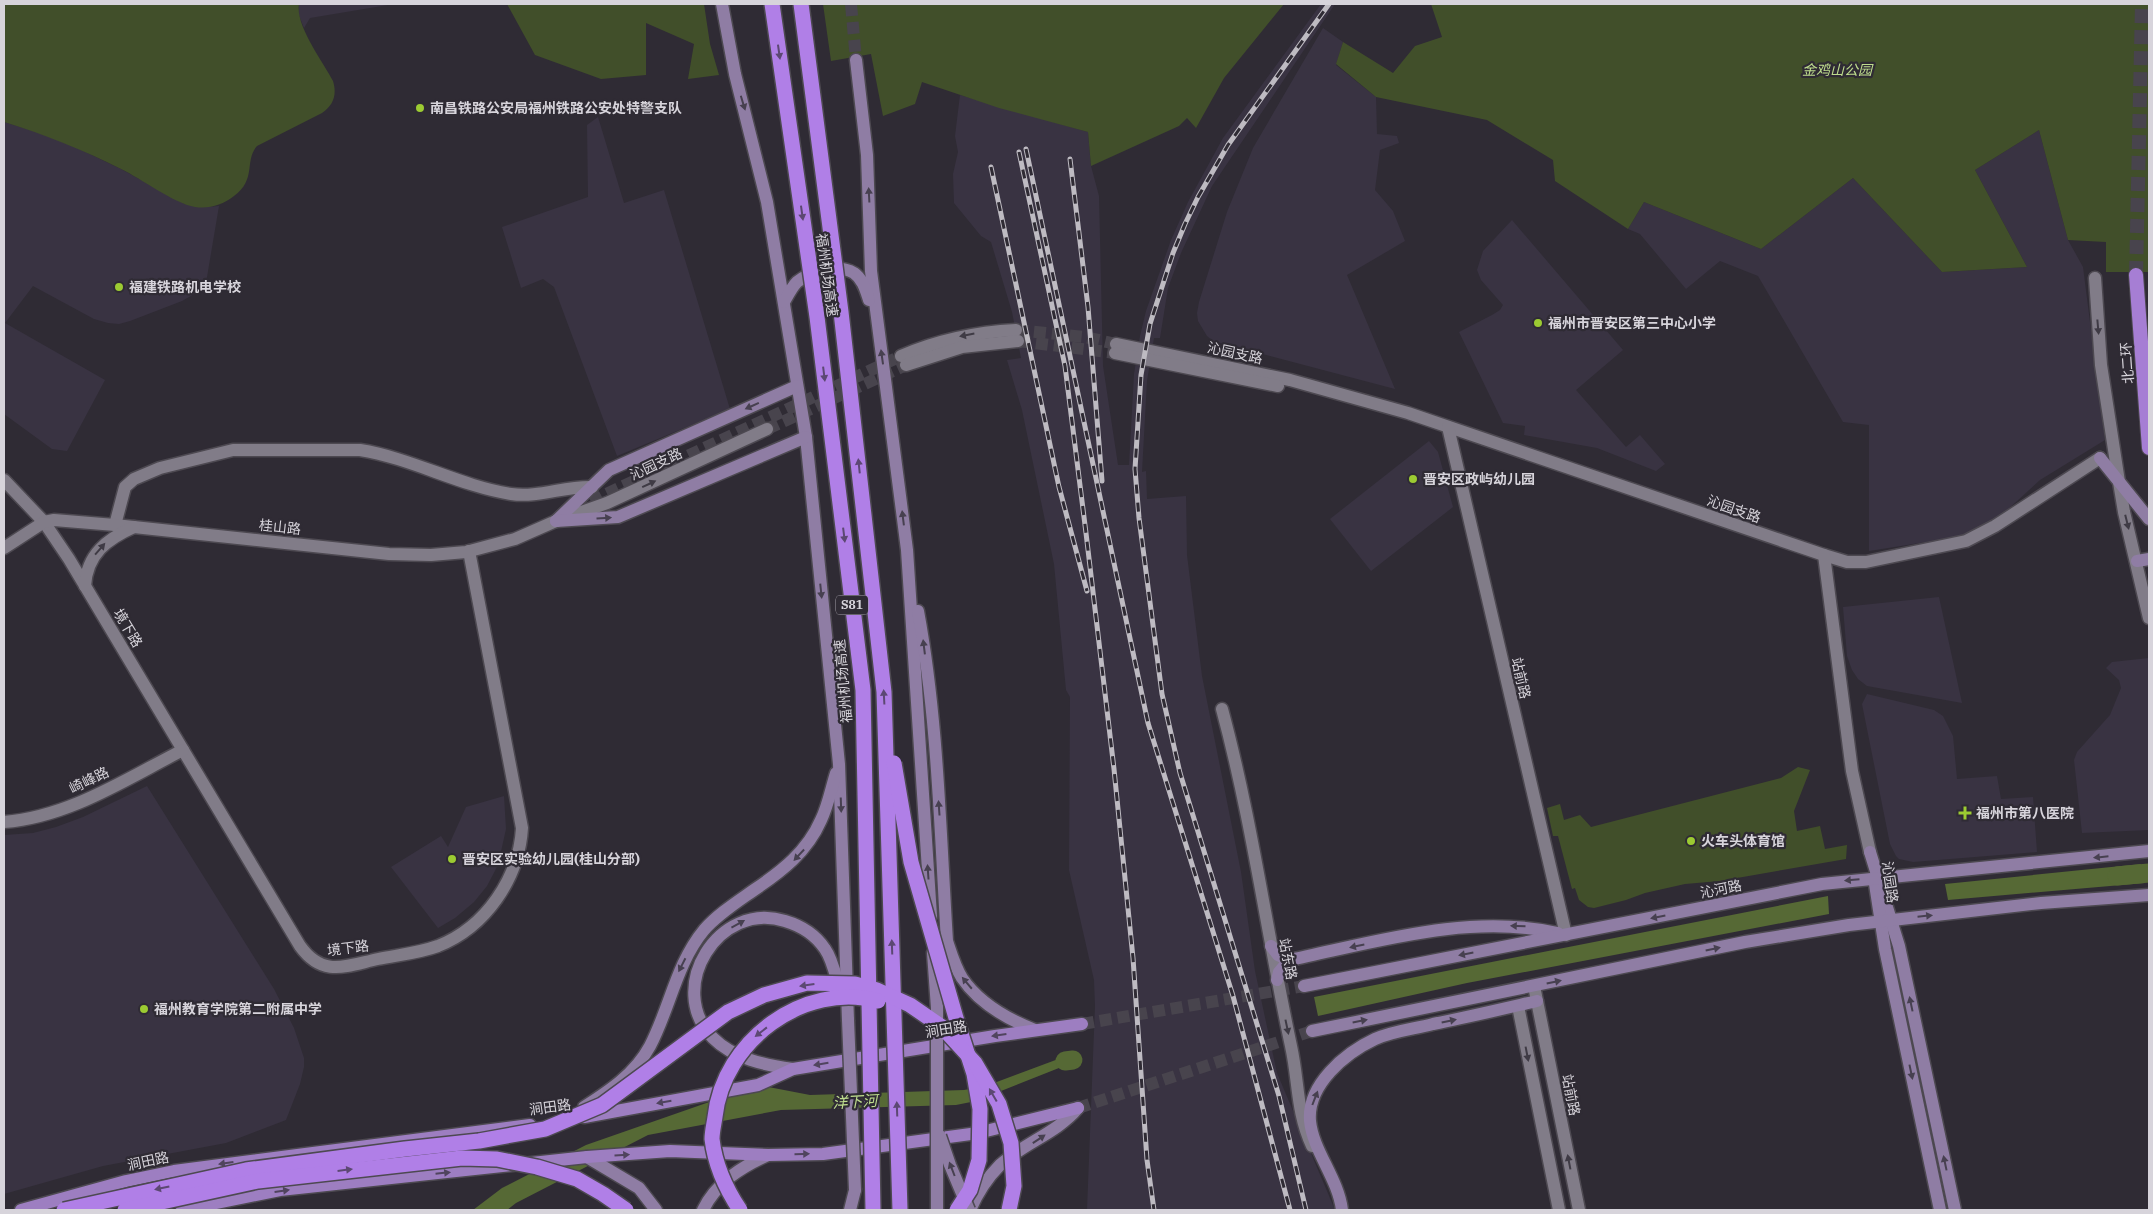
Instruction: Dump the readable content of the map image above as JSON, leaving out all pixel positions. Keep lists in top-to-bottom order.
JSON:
{
  "streets": {
    "highway": ["福州机场高速", "北二环", "S81"],
    "main road": ["沁园路", "沁河路", "涧田路"],
    "street": [
      "沁园支路",
      "桂山路",
      "境下路",
      "站前路",
      "崎峰路",
      "站东路"
    ]
  },
  "crossings": [
    ["沁园支路", "桂山路"],
    ["沁园支路", "站前路"],
    ["沁园支路", "沁园路"],
    ["桂山路", "境下路"],
    ["境下路", "崎峰路"],
    ["站前路", "沁河路"],
    ["沁园路", "沁河路"]
  ],
  "one_way": ["沁园路", "站东路"],
  "water": ["洋下河"],
  "parks": ["金鸡山公园"],
  "places": {
    "other": [
      "南昌铁路公安局福州铁路公安处特警支队",
      "福建铁路机电学校",
      "福州市晋安区第三中心小学",
      "晋安区政屿幼儿园",
      "火车头体育馆",
      "晋安区实验幼儿园(桂山分部)",
      "福州教育学院第二附属中学"
    ],
    "health": ["福州市第八医院"]
  }
}
